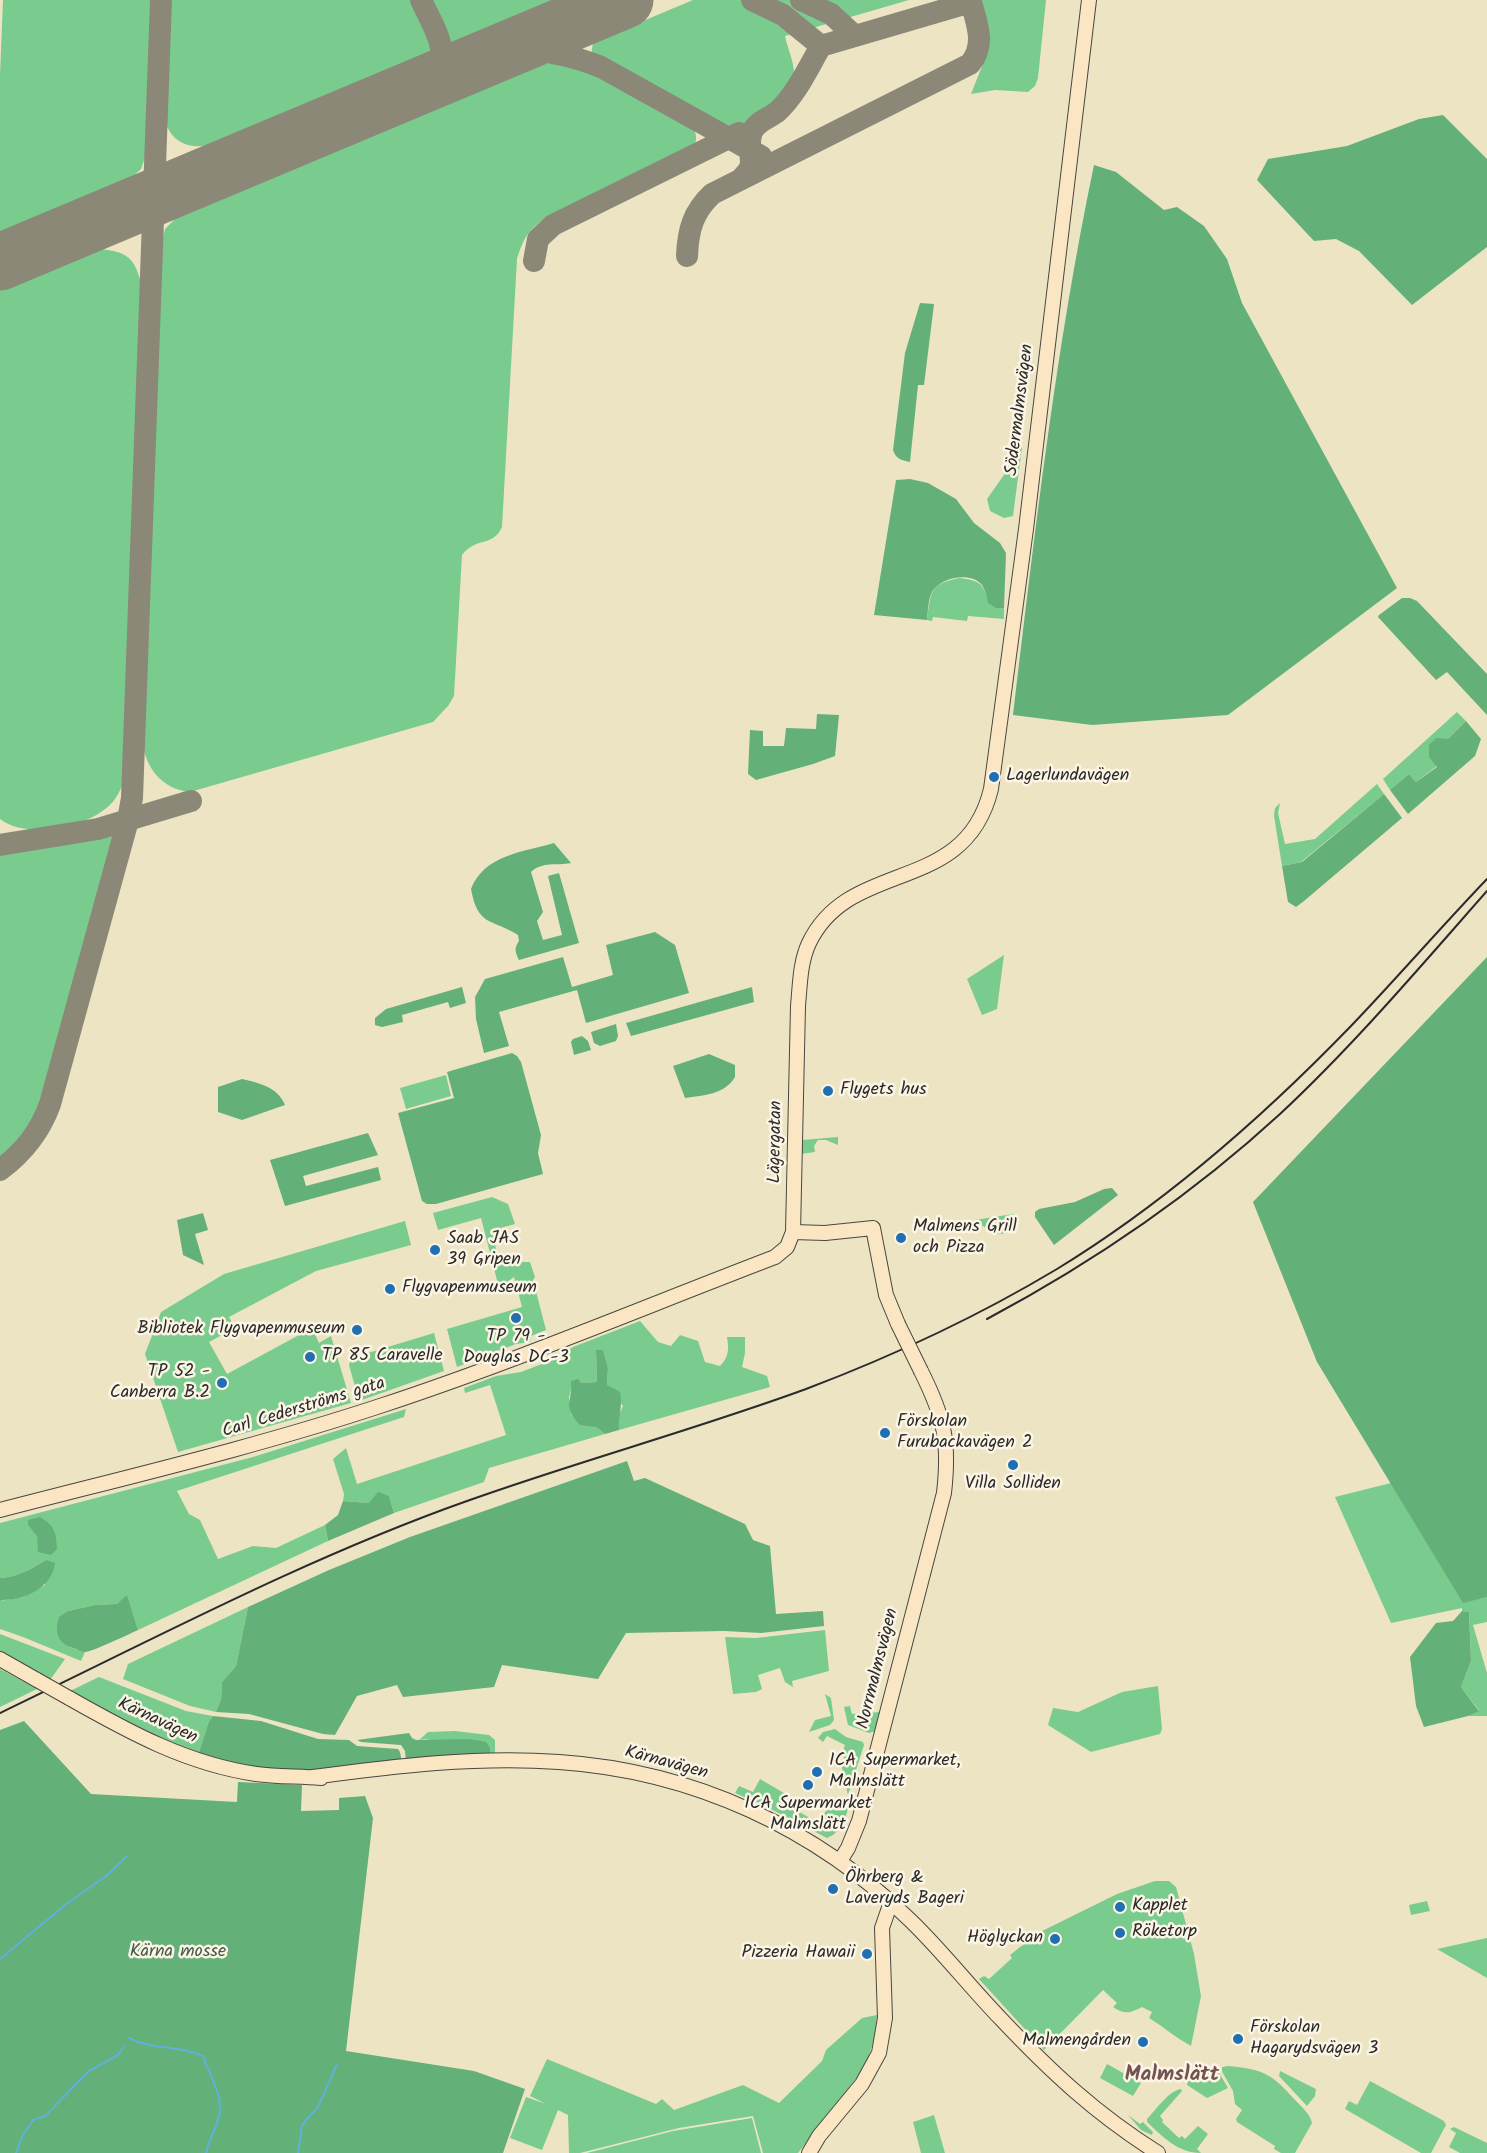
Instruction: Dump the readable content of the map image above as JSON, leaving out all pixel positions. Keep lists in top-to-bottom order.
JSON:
{
  "streets": {
    "street": [
      "Södermalmsvägen",
      "Lägergatan",
      "Carl Cederströms gata",
      "Norrmalmsvägen",
      "Kärnavägen"
    ]
  },
  "crossings": [
    ["Södermalmsvägen", "Lägergatan"],
    ["Lägergatan", "Carl Cederströms gata"],
    ["Lägergatan", "Norrmalmsvägen"],
    ["Carl Cederströms gata", "Norrmalmsvägen"],
    ["Norrmalmsvägen", "Kärnavägen"]
  ],
  "districts": ["Malmslätt"],
  "parks": ["Kärna mosse"],
  "places": [
    "Lagerlundavägen",
    "Flygets hus",
    "Malmens Grill och Pizza",
    "Saab JAS 39 Gripen",
    "Flygvapenmuseum",
    "TP 79 - Douglas DC-3",
    "Bibliotek Flygvapenmuseum",
    "TP 85 Caravelle",
    "TP 52 - Canberra B.2",
    "Förskolan Furubackavägen 2",
    "Villa Solliden",
    "ICA Supermarket, Malmslätt",
    "ICA Supermarket Malmslätt",
    "Öhrberg & Laveryds Bageri",
    "Kapplet",
    "Röketorp",
    "Höglyckan",
    "Pizzeria Hawaii",
    "Förskolan Hagarydsvägen 3",
    "Malmengården"
  ]
}
